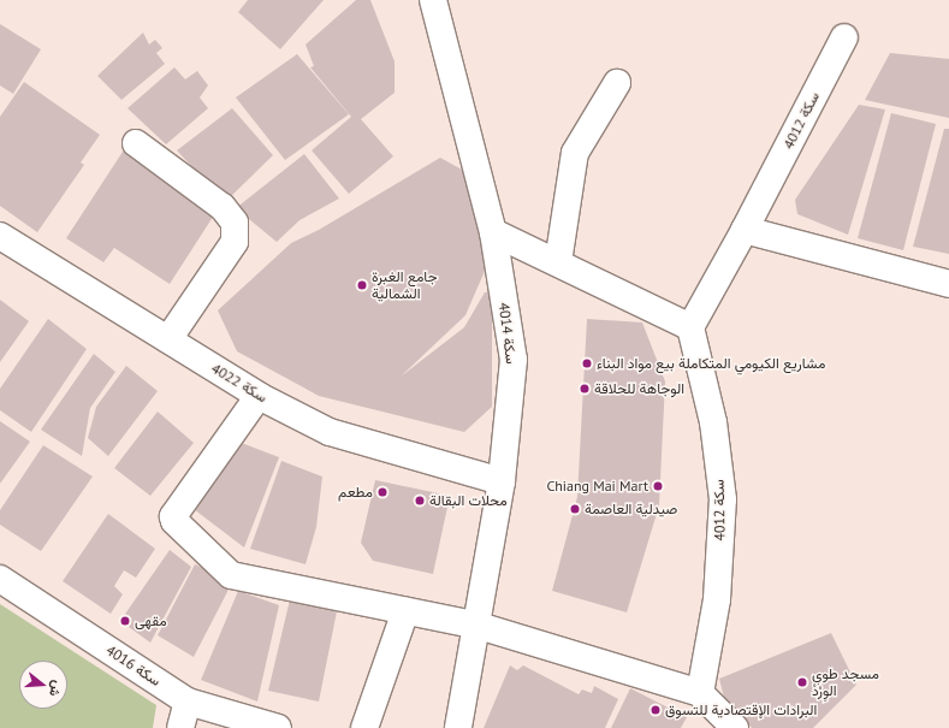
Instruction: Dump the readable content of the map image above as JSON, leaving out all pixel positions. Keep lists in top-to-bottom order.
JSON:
{
  "streets": {
    "street": [
      "سكة 4012",
      "سكة 4014",
      "سكة 4022",
      "سكة 4016"
    ]
  },
  "crossings": [
    ["سكة 4014", "سكة 4022"]
  ],
  "places": [
    "جامع الغبرة الشمالية",
    "مشاريع الكيومي المتكاملة بيع مواد البناء",
    "الوجاهة للحلاقة",
    "Chiang Mai Mart",
    "مطعم",
    "محلات البقالة",
    "صيدلية العاصمة",
    "مقهى",
    "مسجد طوي الوِرْدْ",
    "البرادات الإقتصادية للتسوق"
  ],
  "north": "right"
}
